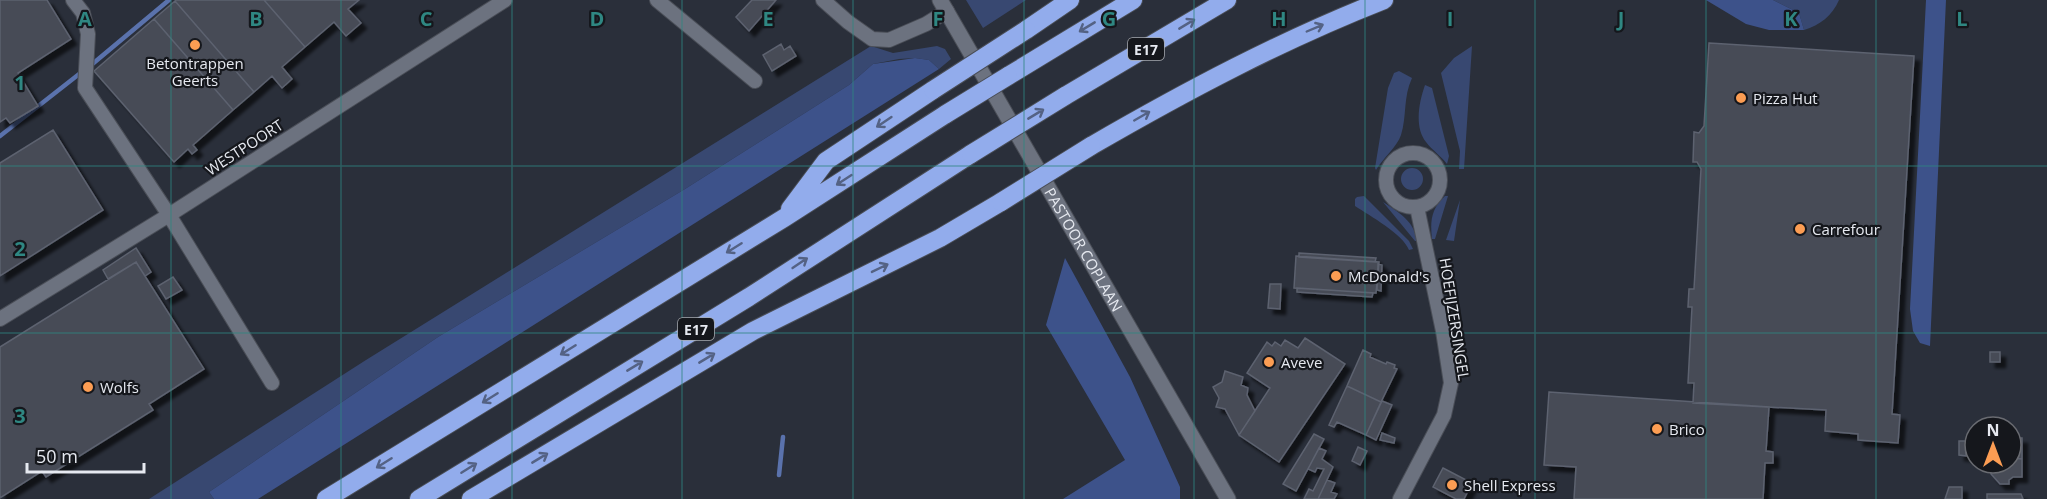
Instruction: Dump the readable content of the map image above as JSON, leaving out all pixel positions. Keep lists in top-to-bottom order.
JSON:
{
  "streets": {
    "highway": ["E17"],
    "street": ["WESTPOORT", "PASTOOR COPLAAN", "HOEFIJZERSINGEL"]
  },
  "places": [
    "Betontrappen Geerts",
    "Pizza Hut",
    "Carrefour",
    "McDonald's",
    "Aveve",
    "Wolfs",
    "Brico",
    "Shell Express"
  ],
  "scale_bar": "50 m",
  "north": "top",
  "grid": {
    "columns": [
      "A",
      "B",
      "C",
      "D",
      "E",
      "F",
      "G",
      "H",
      "I",
      "J",
      "K",
      "L"
    ],
    "rows": ["1", "2", "3"]
  }
}
